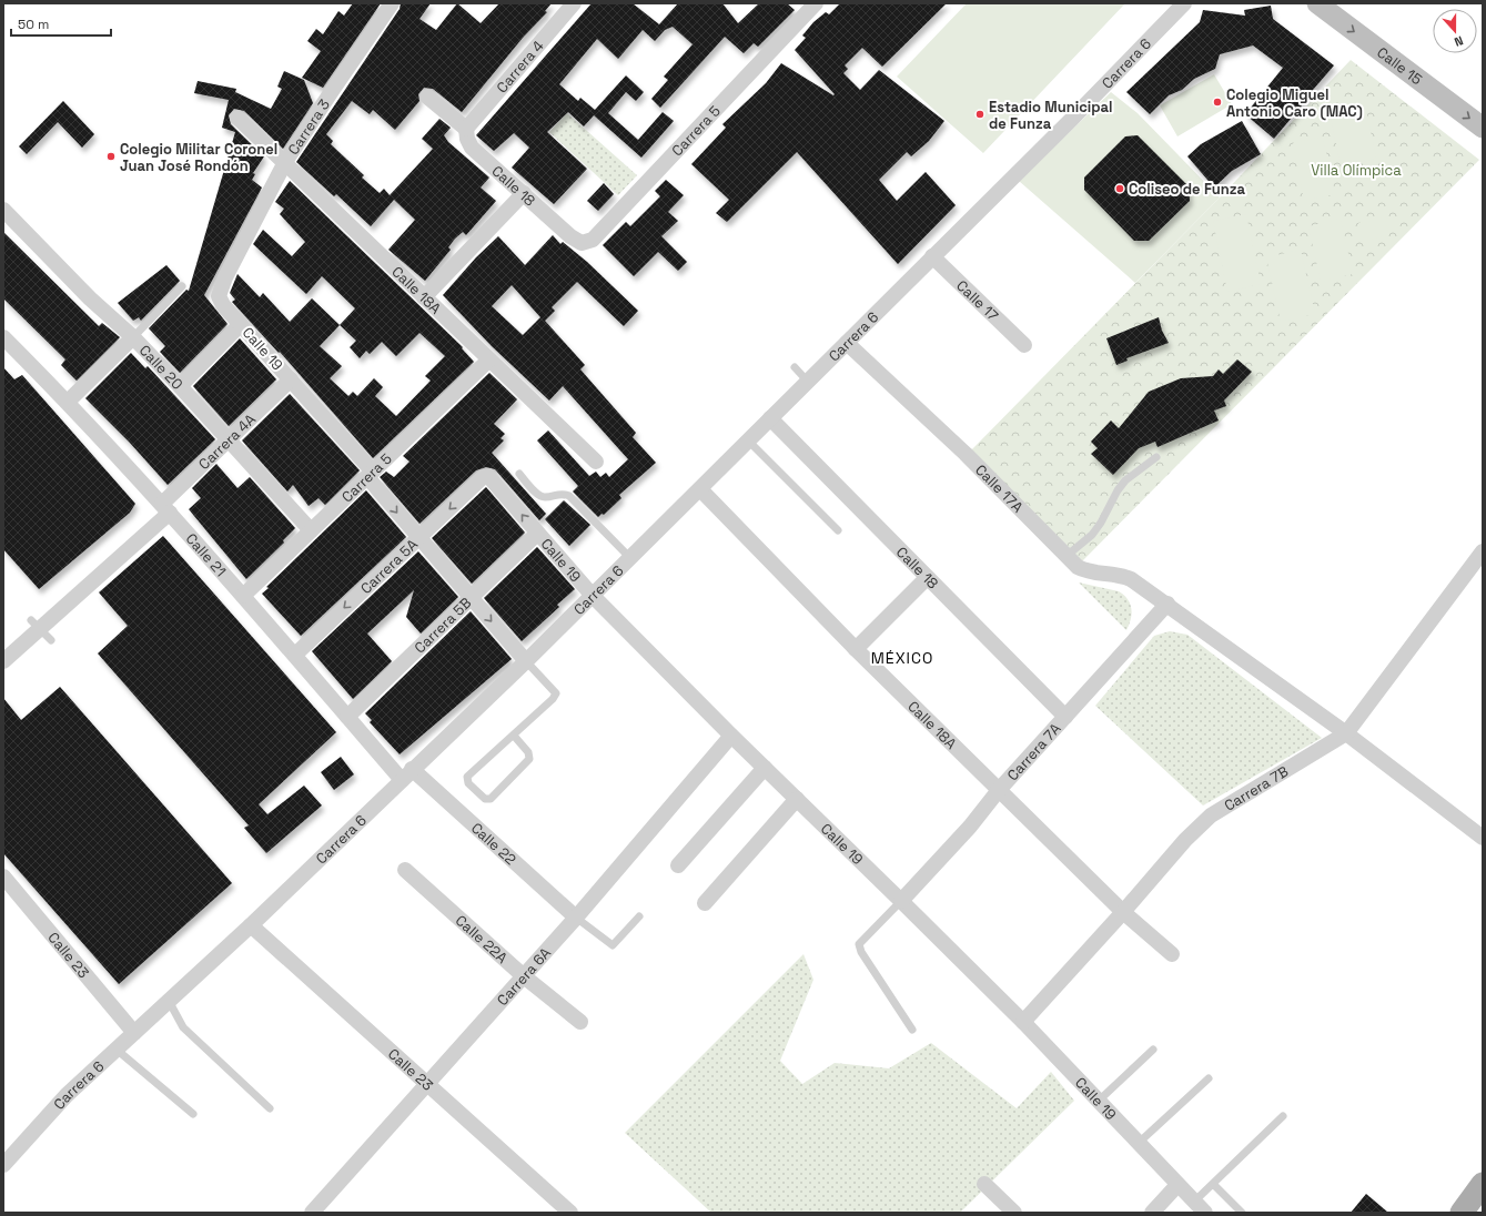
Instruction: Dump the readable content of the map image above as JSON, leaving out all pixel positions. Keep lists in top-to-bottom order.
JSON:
{
  "streets": {
    "street": [
      "Carrera 6",
      "Carrera 4",
      "Calle 15",
      "Carrera 3",
      "Carrera 5",
      "Calle 18",
      "Calle 18A",
      "Calle 17",
      "Calle 19",
      "Calle 20",
      "Carrera 4A",
      "Calle 17A",
      "Calle 21",
      "Carrera 5A",
      "Carrera 5B",
      "Carrera 7A",
      "Carrera 7B",
      "Calle 22",
      "Calle 22A",
      "Calle 23",
      "Carrera 6A"
    ]
  },
  "crossings": [
    ["Carrera 6", "Calle 18"],
    ["Carrera 6", "Calle 18A"],
    ["Carrera 6", "Calle 17"],
    ["Carrera 6", "Calle 19"],
    ["Carrera 6", "Calle 17A"],
    ["Carrera 6", "Calle 21"],
    ["Carrera 6", "Calle 22"],
    ["Carrera 6", "Calle 23"],
    ["Carrera 4", "Calle 18"],
    ["Carrera 3", "Calle 18A"],
    ["Carrera 3", "Calle 19"],
    ["Carrera 5", "Calle 18"],
    ["Carrera 5", "Calle 18A"],
    ["Carrera 5", "Calle 19"],
    ["Carrera 5", "Calle 20"],
    ["Carrera 5", "Calle 21"],
    ["Calle 18", "Carrera 7A"],
    ["Calle 18A", "Carrera 7A"],
    ["Calle 18A", "Carrera 7B"],
    ["Calle 19", "Carrera 4A"],
    ["Calle 19", "Carrera 5A"],
    ["Calle 19", "Carrera 5B"],
    ["Calle 19", "Carrera 7A"],
    ["Calle 19", "Carrera 7B"],
    ["Calle 19", "Carrera 6A"],
    ["Calle 20", "Carrera 4A"],
    ["Carrera 4A", "Calle 21"],
    ["Calle 17A", "Carrera 7A"],
    ["Calle 17A", "Carrera 7B"],
    ["Calle 21", "Carrera 5A"],
    ["Calle 21", "Carrera 5B"],
    ["Calle 21", "Calle 22"],
    ["Calle 22", "Carrera 6A"],
    ["Calle 22A", "Carrera 6A"],
    ["Calle 23", "Carrera 6A"]
  ],
  "one_way": ["Calle 15", "Carrera 5A"],
  "districts": ["MÉXICO"],
  "parks": ["Villa Olímpica"],
  "places": [
    "Colegio Miguel Antonio Caro (MAC)",
    "Estadio Municipal de Funza",
    "Colegio Militar Coronel Juan José Rondón",
    "Coliseo de Funza"
  ],
  "scale_bar": "50 m",
  "north": "bottom"
}
